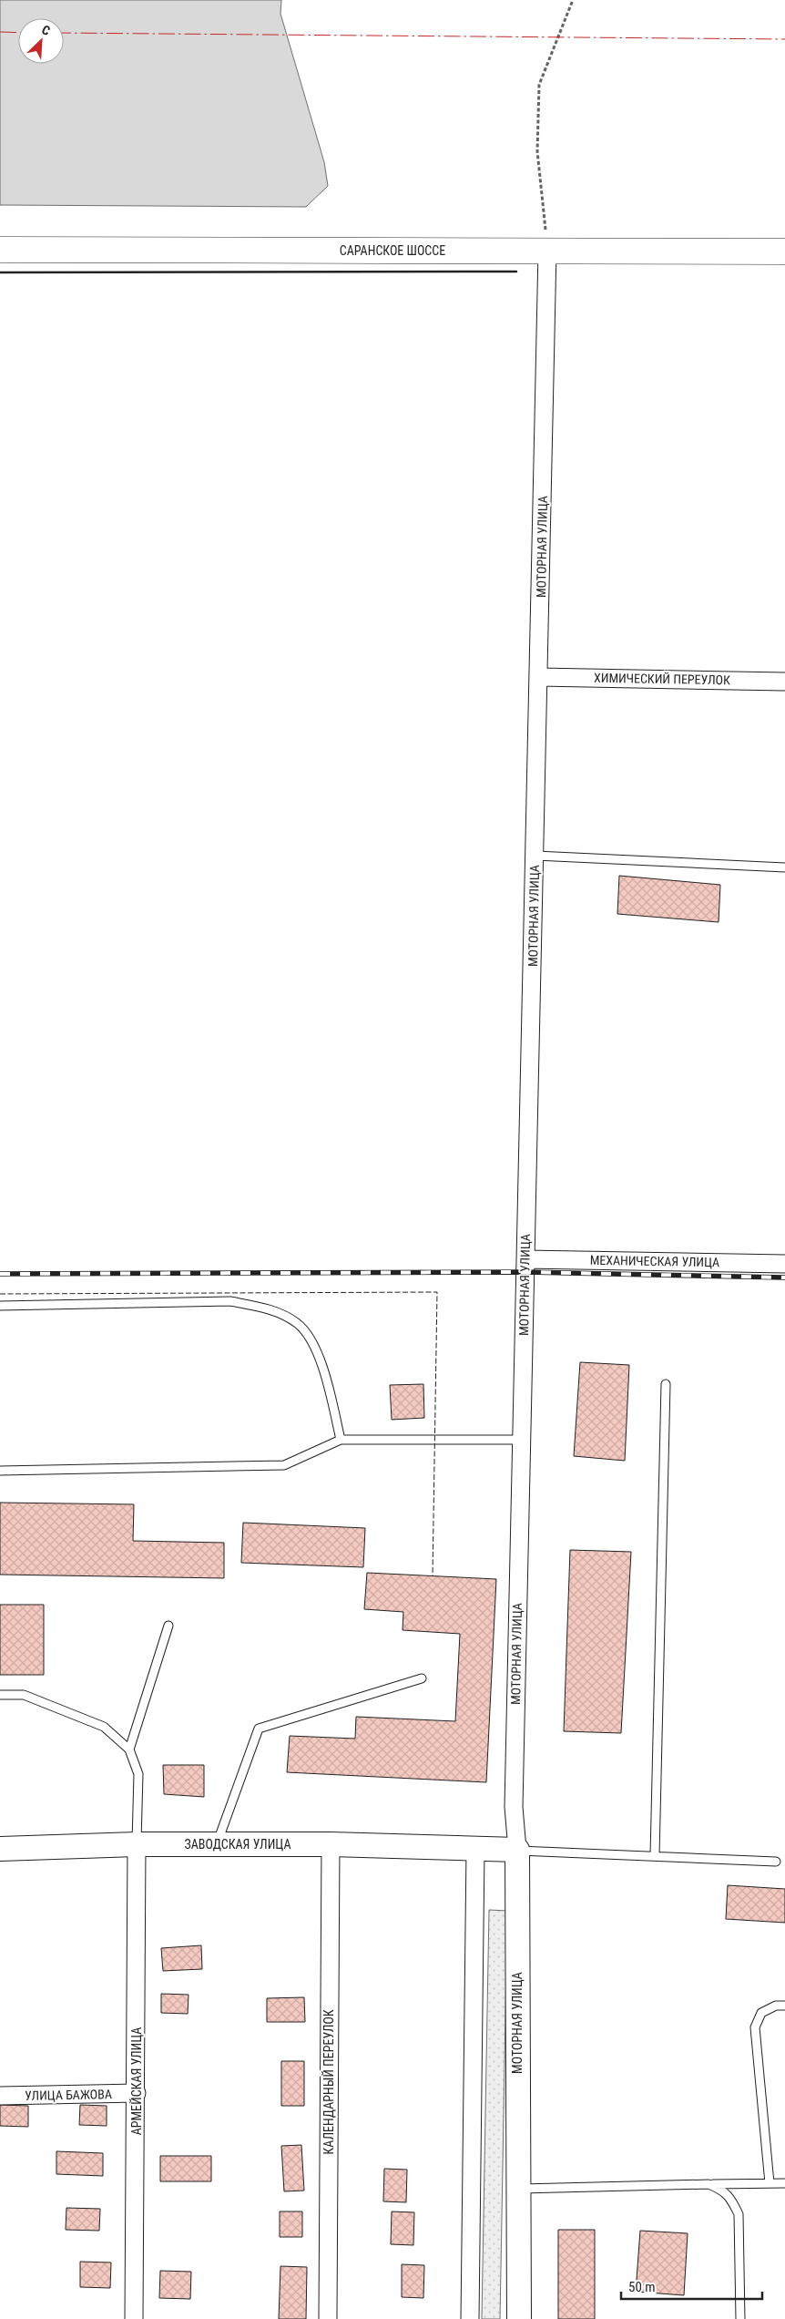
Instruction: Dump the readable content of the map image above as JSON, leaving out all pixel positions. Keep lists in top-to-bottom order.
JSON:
{
  "streets": {
    "highway": ["САРАНСКОЕ ШОССЕ"],
    "street": [
      "МОТОРНАЯ УЛИЦА",
      "ХИМИЧЕСКИЙ ПЕРЕУЛОК",
      "МЕХАНИЧЕСКАЯ УЛИЦА",
      "ЗАВОДСКАЯ УЛИЦА",
      "АРМЕЙСКАЯ УЛИЦА",
      "КАЛЕНДАРНЫЙ ПЕРЕУЛОК",
      "УЛИЦА БАЖОВА"
    ]
  },
  "crossings": [
    ["САРАНСКОЕ ШОССЕ", "МОТОРНАЯ УЛИЦА"],
    ["МОТОРНАЯ УЛИЦА", "ХИМИЧЕСКИЙ ПЕРЕУЛОК"],
    ["МОТОРНАЯ УЛИЦА", "МЕХАНИЧЕСКАЯ УЛИЦА"],
    ["МОТОРНАЯ УЛИЦА", "ЗАВОДСКАЯ УЛИЦА"],
    ["ЗАВОДСКАЯ УЛИЦА", "АРМЕЙСКАЯ УЛИЦА"],
    ["ЗАВОДСКАЯ УЛИЦА", "КАЛЕНДАРНЫЙ ПЕРЕУЛОК"],
    ["АРМЕЙСКАЯ УЛИЦА", "УЛИЦА БАЖОВА"]
  ],
  "scale_bar": "50 m",
  "north": "top right"
}
